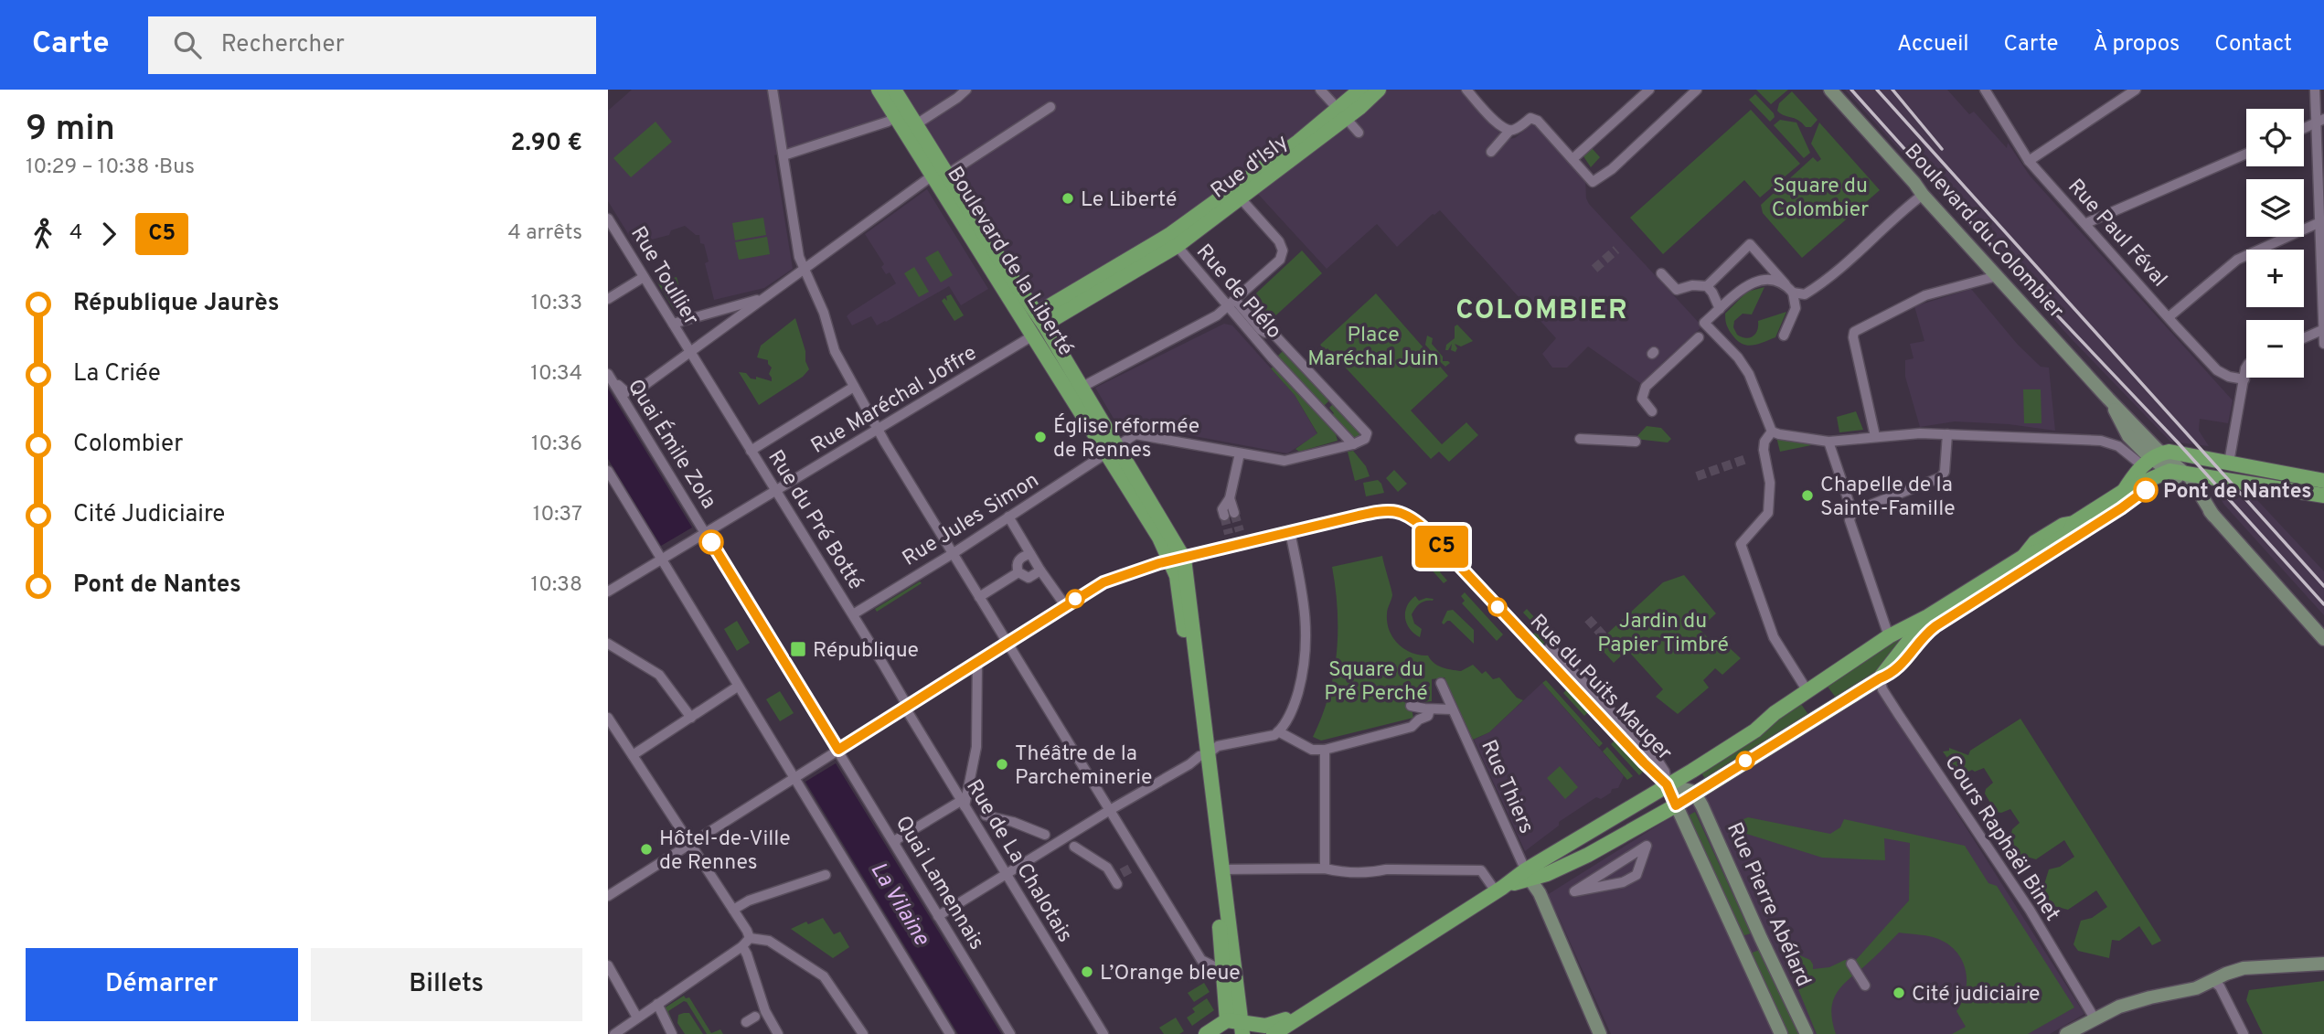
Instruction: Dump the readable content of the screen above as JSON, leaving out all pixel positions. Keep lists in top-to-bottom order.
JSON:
{
  "streets": {
    "main road": ["Rue d'Isly", "Boulevard de la Liberté"],
    "street": [
      "Boulevard du Colombier",
      "Rue Paul Féval",
      "Rue Toullier",
      "Rue de Plélo",
      "Rue Maréchal Joffre",
      "Quai Émile Zola",
      "Rue Jules Simon",
      "Rue du Pré Botté",
      "Rue du Puits Mauger",
      "Rue Thiers",
      "Cours Raphaël Binet",
      "Rue de La Chalotais",
      "Quai Lamennais",
      "Rue Pierre Abélard"
    ]
  },
  "crossings": [
    ["Rue d'Isly", "Boulevard de la Liberté"],
    ["Rue d'Isly", "Rue de Plélo"],
    ["Rue d'Isly", "Rue Maréchal Joffre"],
    ["Boulevard de la Liberté", "Rue Maréchal Joffre"],
    ["Boulevard de la Liberté", "Rue Jules Simon"],
    ["Rue Toullier", "Rue du Pré Botté"],
    ["Rue de Plélo", "Rue Jules Simon"],
    ["Rue Maréchal Joffre", "Quai Émile Zola"],
    ["Rue Maréchal Joffre", "Rue du Pré Botté"],
    ["Quai Émile Zola", "Quai Lamennais"],
    ["Rue Jules Simon", "Rue du Pré Botté"],
    ["Rue du Pré Botté", "Rue de La Chalotais"],
    ["Rue du Puits Mauger", "Rue Pierre Abélard"]
  ],
  "districts": ["COLOMBIER"],
  "water": ["La Vilaine"],
  "parks": [
    "Square du Colombier",
    "Place Maréchal Juin",
    "Jardin du Papier Timbré",
    "Square du Pré Perché"
  ],
  "places": {
    "other": [
      "Le Liberté",
      "Église réformée de Rennes",
      "Pont de Nantes",
      "Chapelle de la Sainte-Famille",
      "Théâtre de la Parcheminerie",
      "Hôtel-de-Ville de Rennes",
      "L’Orange bleue",
      "Cité judiciaire"
    ],
    "transit": ["République"]
  },
  "lines": ["bus line C5"],
  "page": {
    "header": "Carte",
    "search": "Rechercher",
    "nav": [
      "Accueil",
      "Carte",
      "À propos",
      "Contact"
    ],
    "heading": ["9 min", "10:29 – 10:38 · Bus", "2.90 €"],
    "on_map": "C5",
    "map_buttons": ["+", "−"],
    "legs": ["4", "C5", "4 arrêts"],
    "list": [
      {
        "name": "République Jaurès",
        "value": "10:33"
      },
      {
        "name": "La Criée",
        "value": "10:34"
      },
      {
        "name": "Colombier",
        "value": "10:36"
      },
      {
        "name": "Cité Judiciaire",
        "value": "10:37"
      },
      {
        "name": "Pont de Nantes",
        "value": "10:38"
      }
    ],
    "buttons": ["Démarrer", "Billets"]
  }
}
